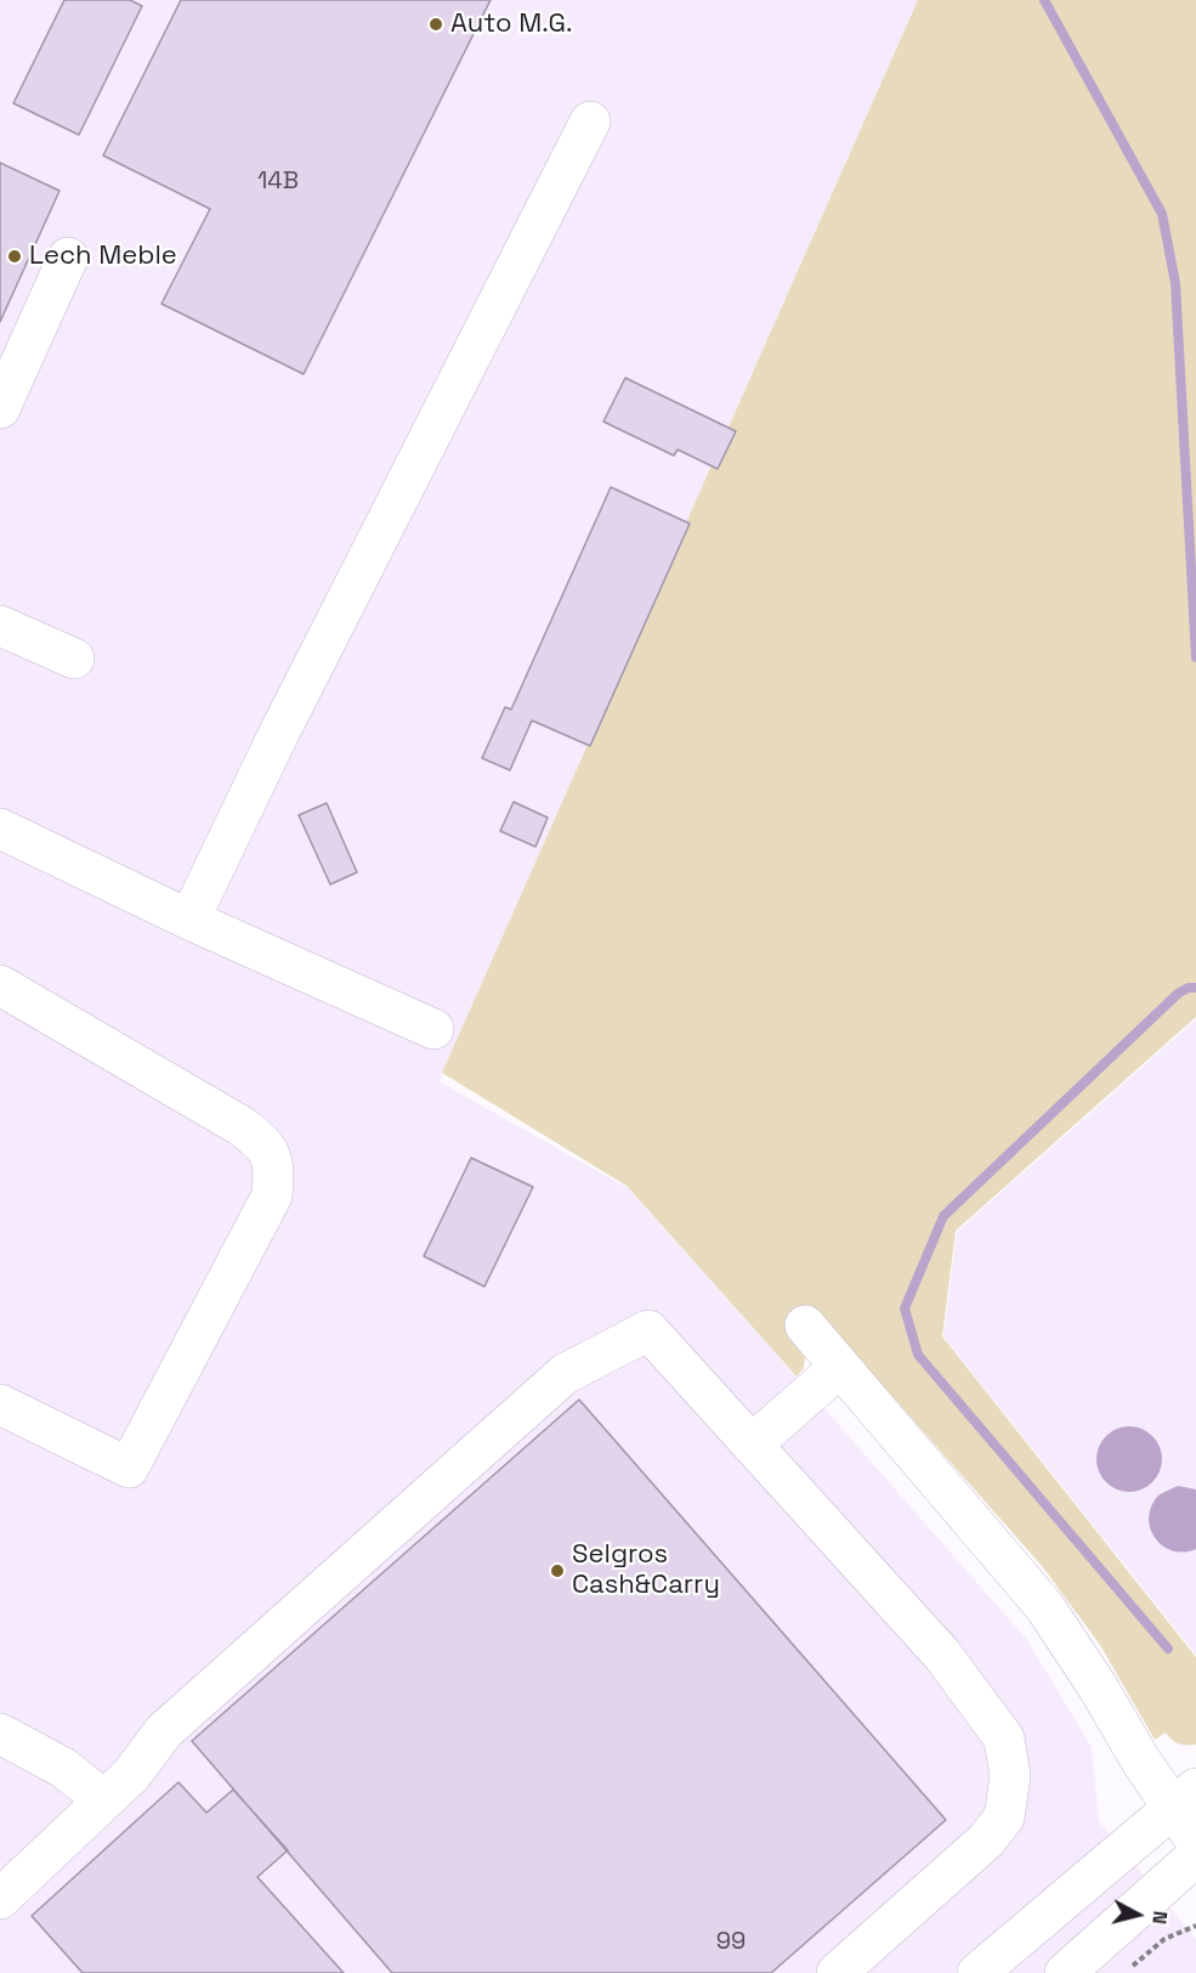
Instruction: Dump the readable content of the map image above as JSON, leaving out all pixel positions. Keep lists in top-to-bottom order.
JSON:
{
  "places": ["Auto M.G.", "Lech Meble", "Selgros Cash&Carry"],
  "house_numbers": ["14B", "99"],
  "north": "right"
}
